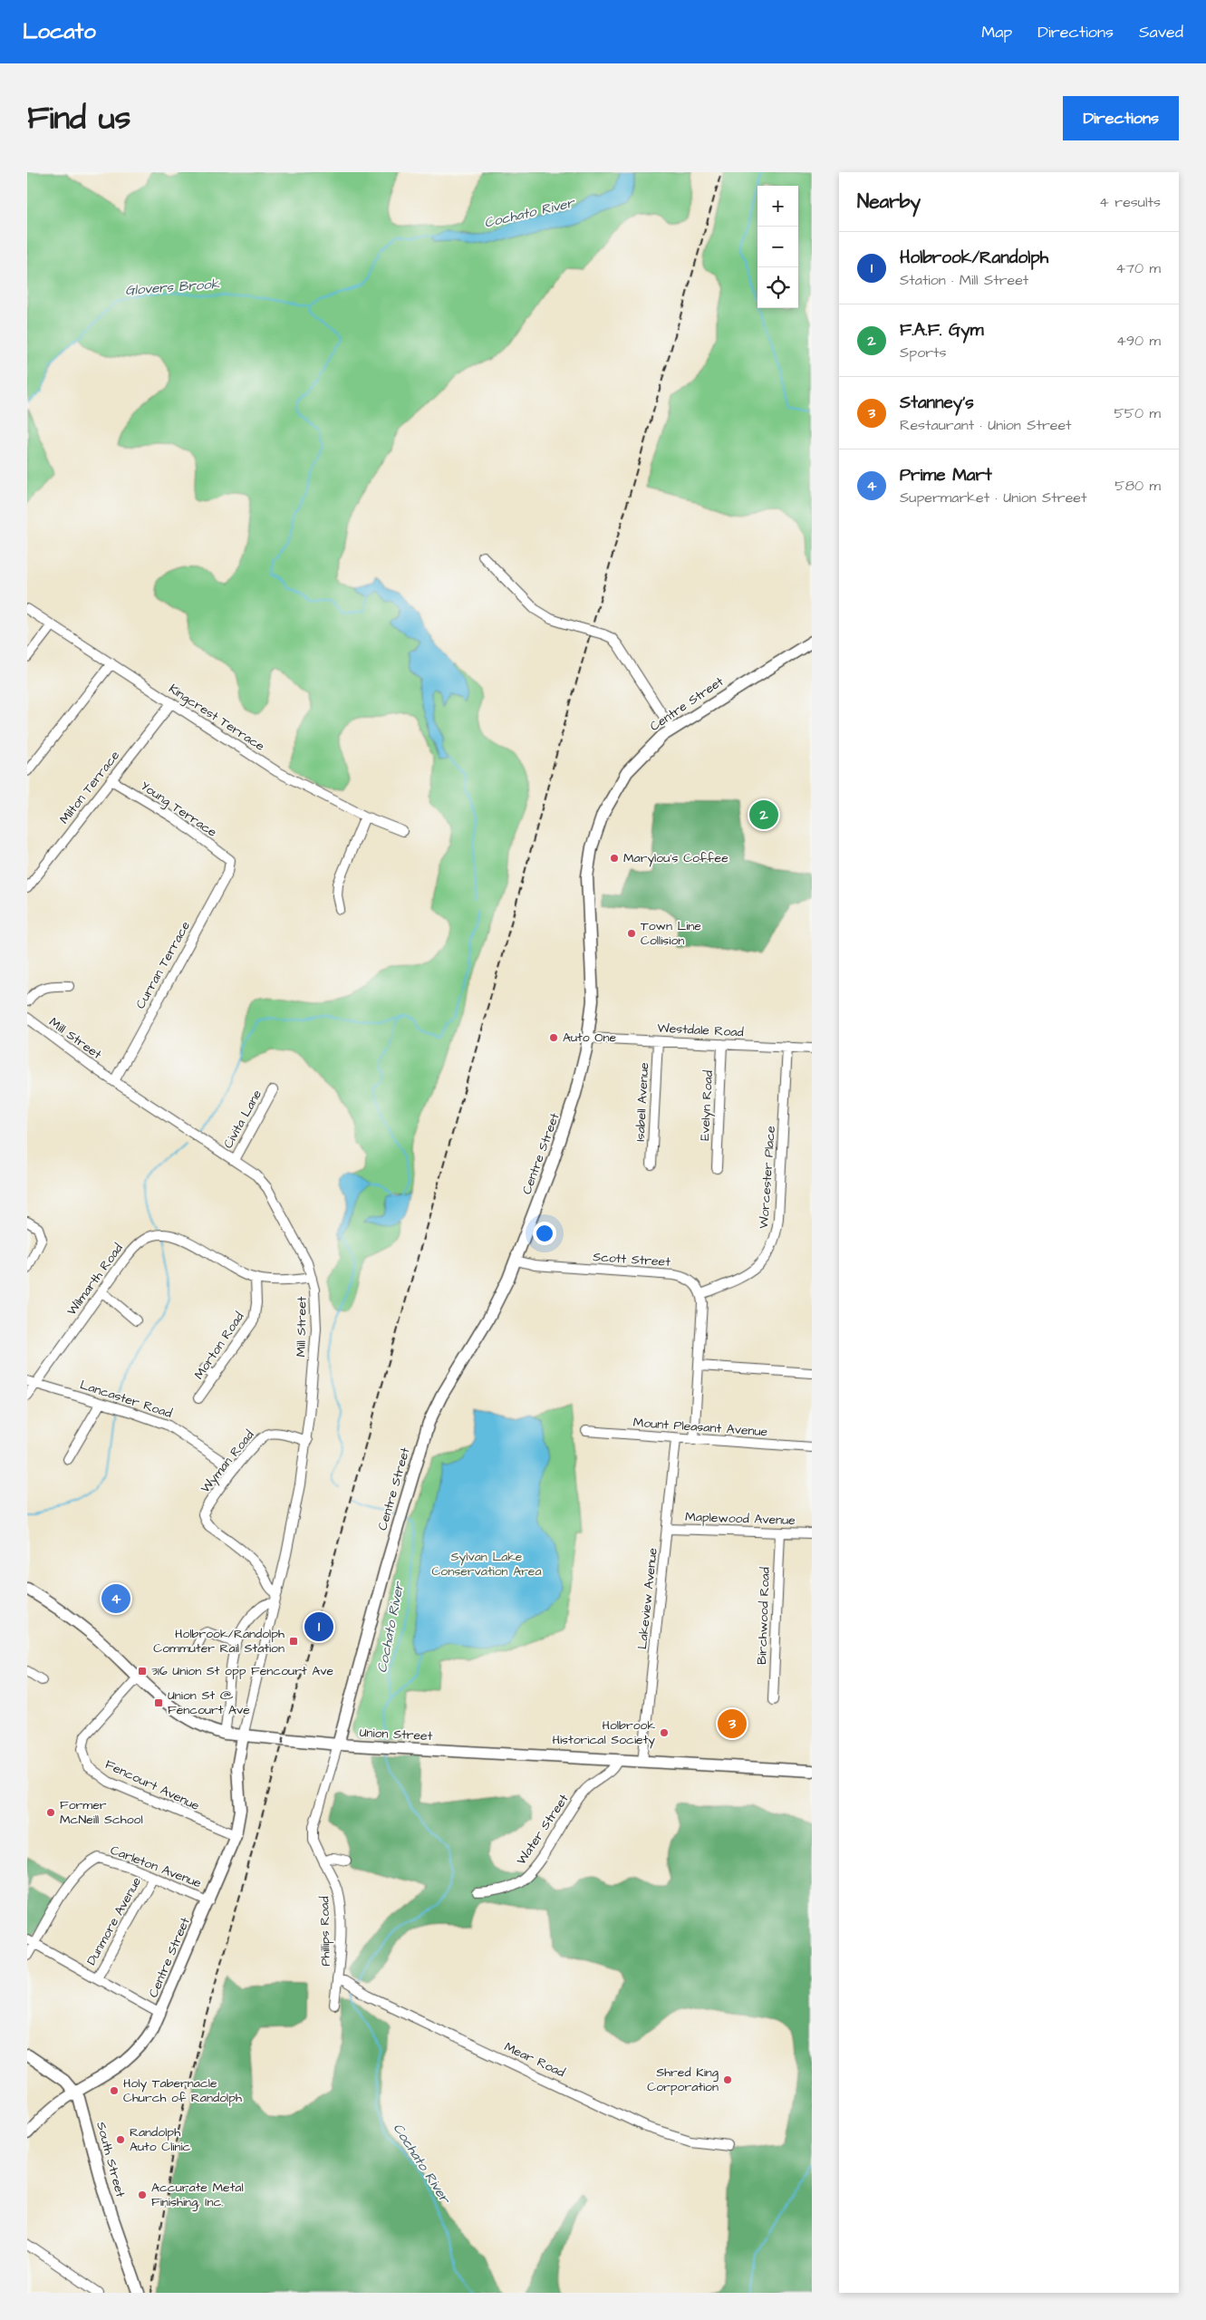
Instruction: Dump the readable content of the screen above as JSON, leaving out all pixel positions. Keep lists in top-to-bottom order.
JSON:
{
  "streets": {
    "main road": ["Centre Street", "Union Street", "South Street"],
    "street": [
      "Kingcrest Terrace",
      "Milton Terrace",
      "Young Terrace",
      "Curran Terrace",
      "Westdale Road",
      "Mill Street",
      "Isabell Avenue",
      "Evelyn Road",
      "Civita Lane",
      "Worcester Place",
      "Scott Street",
      "Wilmarth Road",
      "Morton Road",
      "Lancaster Road",
      "Mount Pleasant Avenue",
      "Wyman Road",
      "Maplewood Avenue",
      "Lakeview Avenue",
      "Birchwood Road",
      "Fencourt Avenue",
      "Water Street",
      "Carleton Avenue",
      "Dunmore Avenue",
      "Phillips Road",
      "Mear Road"
    ]
  },
  "crossings": [
    ["Centre Street", "Westdale Road"],
    ["Centre Street", "Mill Street"],
    ["Centre Street", "Scott Street"],
    ["Centre Street", "Union Street"],
    ["Centre Street", "Fencourt Avenue"],
    ["Centre Street", "Carleton Avenue"],
    ["Centre Street", "South Street"],
    ["Kingcrest Terrace", "Milton Terrace"],
    ["Milton Terrace", "Young Terrace"],
    ["Young Terrace", "Curran Terrace"],
    ["Curran Terrace", "Mill Street"],
    ["Westdale Road", "Isabell Avenue"],
    ["Westdale Road", "Evelyn Road"],
    ["Westdale Road", "Worcester Place"],
    ["Mill Street", "Civita Lane"],
    ["Mill Street", "Wilmarth Road"],
    ["Mill Street", "Wyman Road"],
    ["Mill Street", "Union Street"],
    ["Worcester Place", "Scott Street"],
    ["Wilmarth Road", "Morton Road"],
    ["Wilmarth Road", "Lancaster Road"],
    ["Lancaster Road", "Wyman Road"],
    ["Mount Pleasant Avenue", "Lakeview Avenue"],
    ["Maplewood Avenue", "Lakeview Avenue"],
    ["Maplewood Avenue", "Birchwood Road"],
    ["Lakeview Avenue", "Union Street"],
    ["Union Street", "Fencourt Avenue"],
    ["Union Street", "Water Street"],
    ["Carleton Avenue", "Dunmore Avenue"],
    ["Phillips Road", "Mear Road"]
  ],
  "water": ["Cochato River", "Glovers Brook"],
  "parks": ["Sylvan Lake Conservation Area"],
  "places": {
    "other": [
      "Marylou's Coffee",
      "Town Line Collision",
      "Auto One",
      "Holbrook Historical Society",
      "Former McNeill School",
      "Shred King Corporation",
      "Holy Tabernacle Church of Randolph",
      "Randolph Auto Clinic",
      "Accurate Metal Finishing, Inc."
    ],
    "transit": ["Holbrook/Randolph Commuter Rail Station", "316 Union St opp Fencourt Ave", "Union St @ Fencourt Ave"]
  },
  "page": {
    "header": "Locato",
    "nav": ["Map", "Directions", "Saved"],
    "title": "Find us",
    "buttons": "Directions",
    "heading": ["Nearby", "4 results"],
    "map_buttons": ["+", "−"],
    "list": [
      {
        "mark": "1",
        "name": "Holbrook/Randolph",
        "note": "Station · Mill Street",
        "value": "470 m"
      },
      {
        "mark": "2",
        "name": "F.A.F. Gym",
        "note": "Sports",
        "value": "490 m"
      },
      {
        "mark": "3",
        "name": "Stanney's",
        "note": "Restaurant · Union Street",
        "value": "550 m"
      },
      {
        "mark": "4",
        "name": "Prime Mart",
        "note": "Supermarket · Union Street",
        "value": "580 m"
      }
    ],
    "pins": [
      "2",
      "4",
      "1",
      "3"
    ]
  }
}
